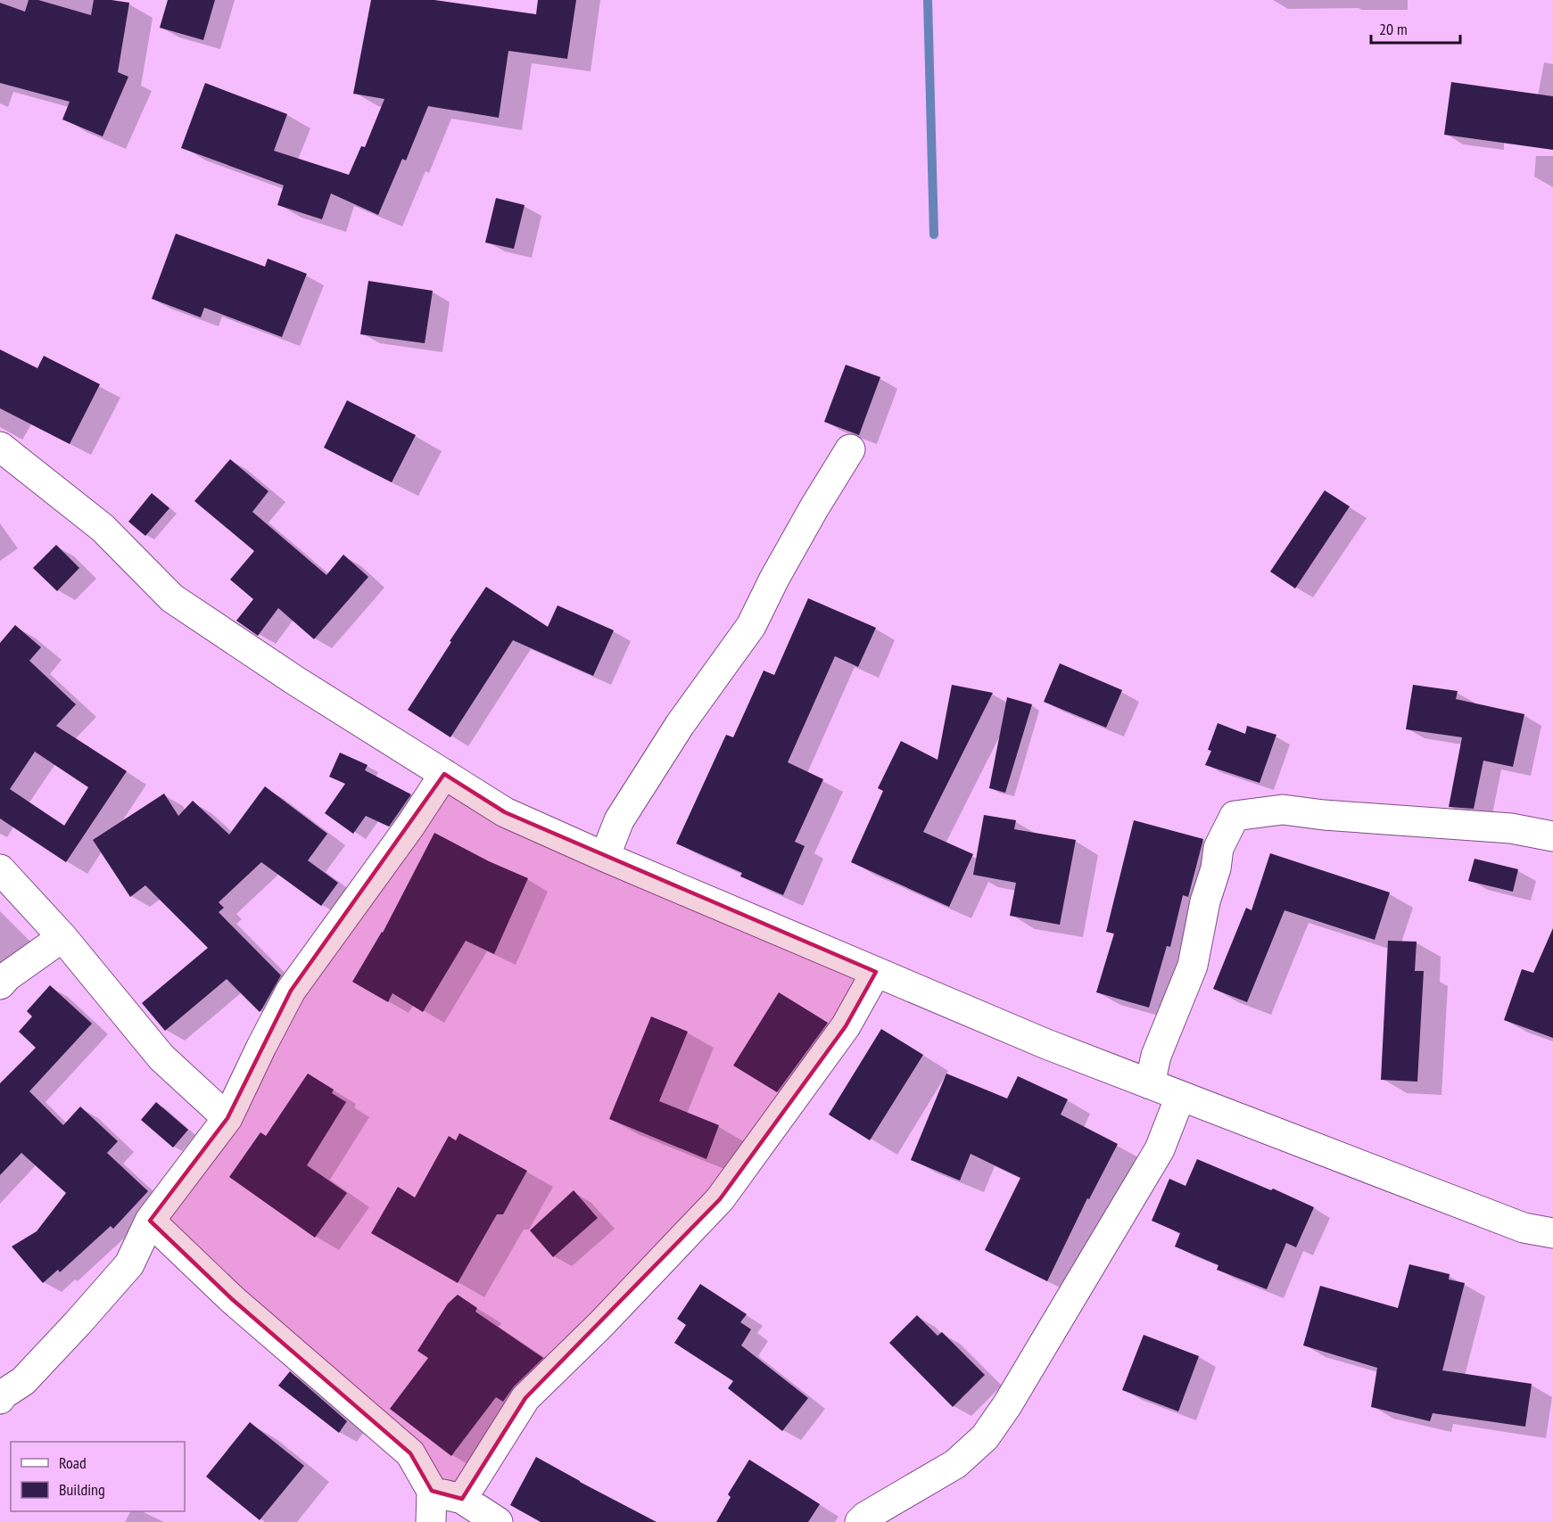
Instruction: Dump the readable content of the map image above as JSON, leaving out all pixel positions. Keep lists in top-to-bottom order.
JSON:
{
  "legend": ["Road", "Building"],
  "scale_bar": "20 m"
}
